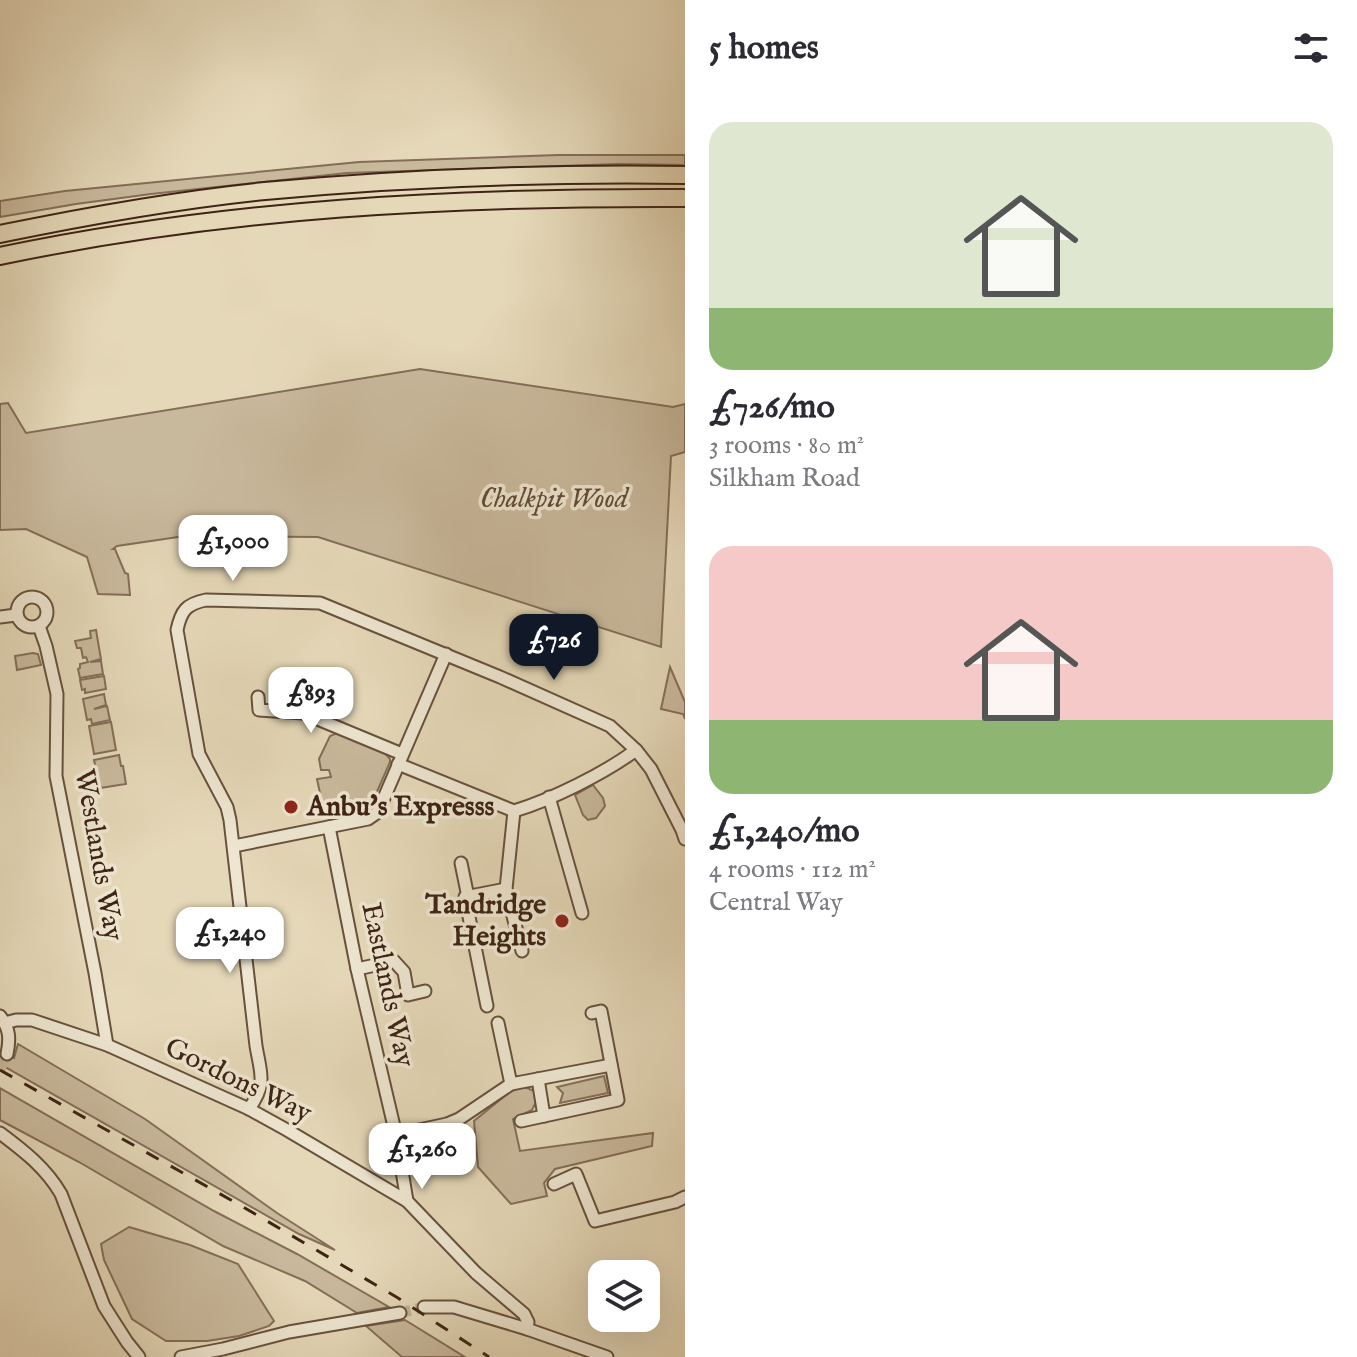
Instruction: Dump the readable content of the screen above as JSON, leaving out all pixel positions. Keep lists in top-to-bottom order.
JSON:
{
  "streets": {
    "street": ["Westlands Way", "Eastlands Way", "Gordons Way"]
  },
  "crossings": [
    ["Westlands Way", "Gordons Way"],
    ["Eastlands Way", "Gordons Way"]
  ],
  "parks": ["Chalkpit Wood"],
  "places": ["Anbu's Expresss", "Tandridge Heights"],
  "page": {
    "heading": "5 homes",
    "list": [
      {
        "name": "£726/mo",
        "note": "3 rooms · 80 m² · Silkham Road"
      },
      {
        "name": "£1,240/mo",
        "note": "4 rooms · 112 m² · Central Way"
      }
    ],
    "price": [
      "£1,000",
      "£726",
      "£893",
      "£1,240",
      "£1,260"
    ]
  }
}
